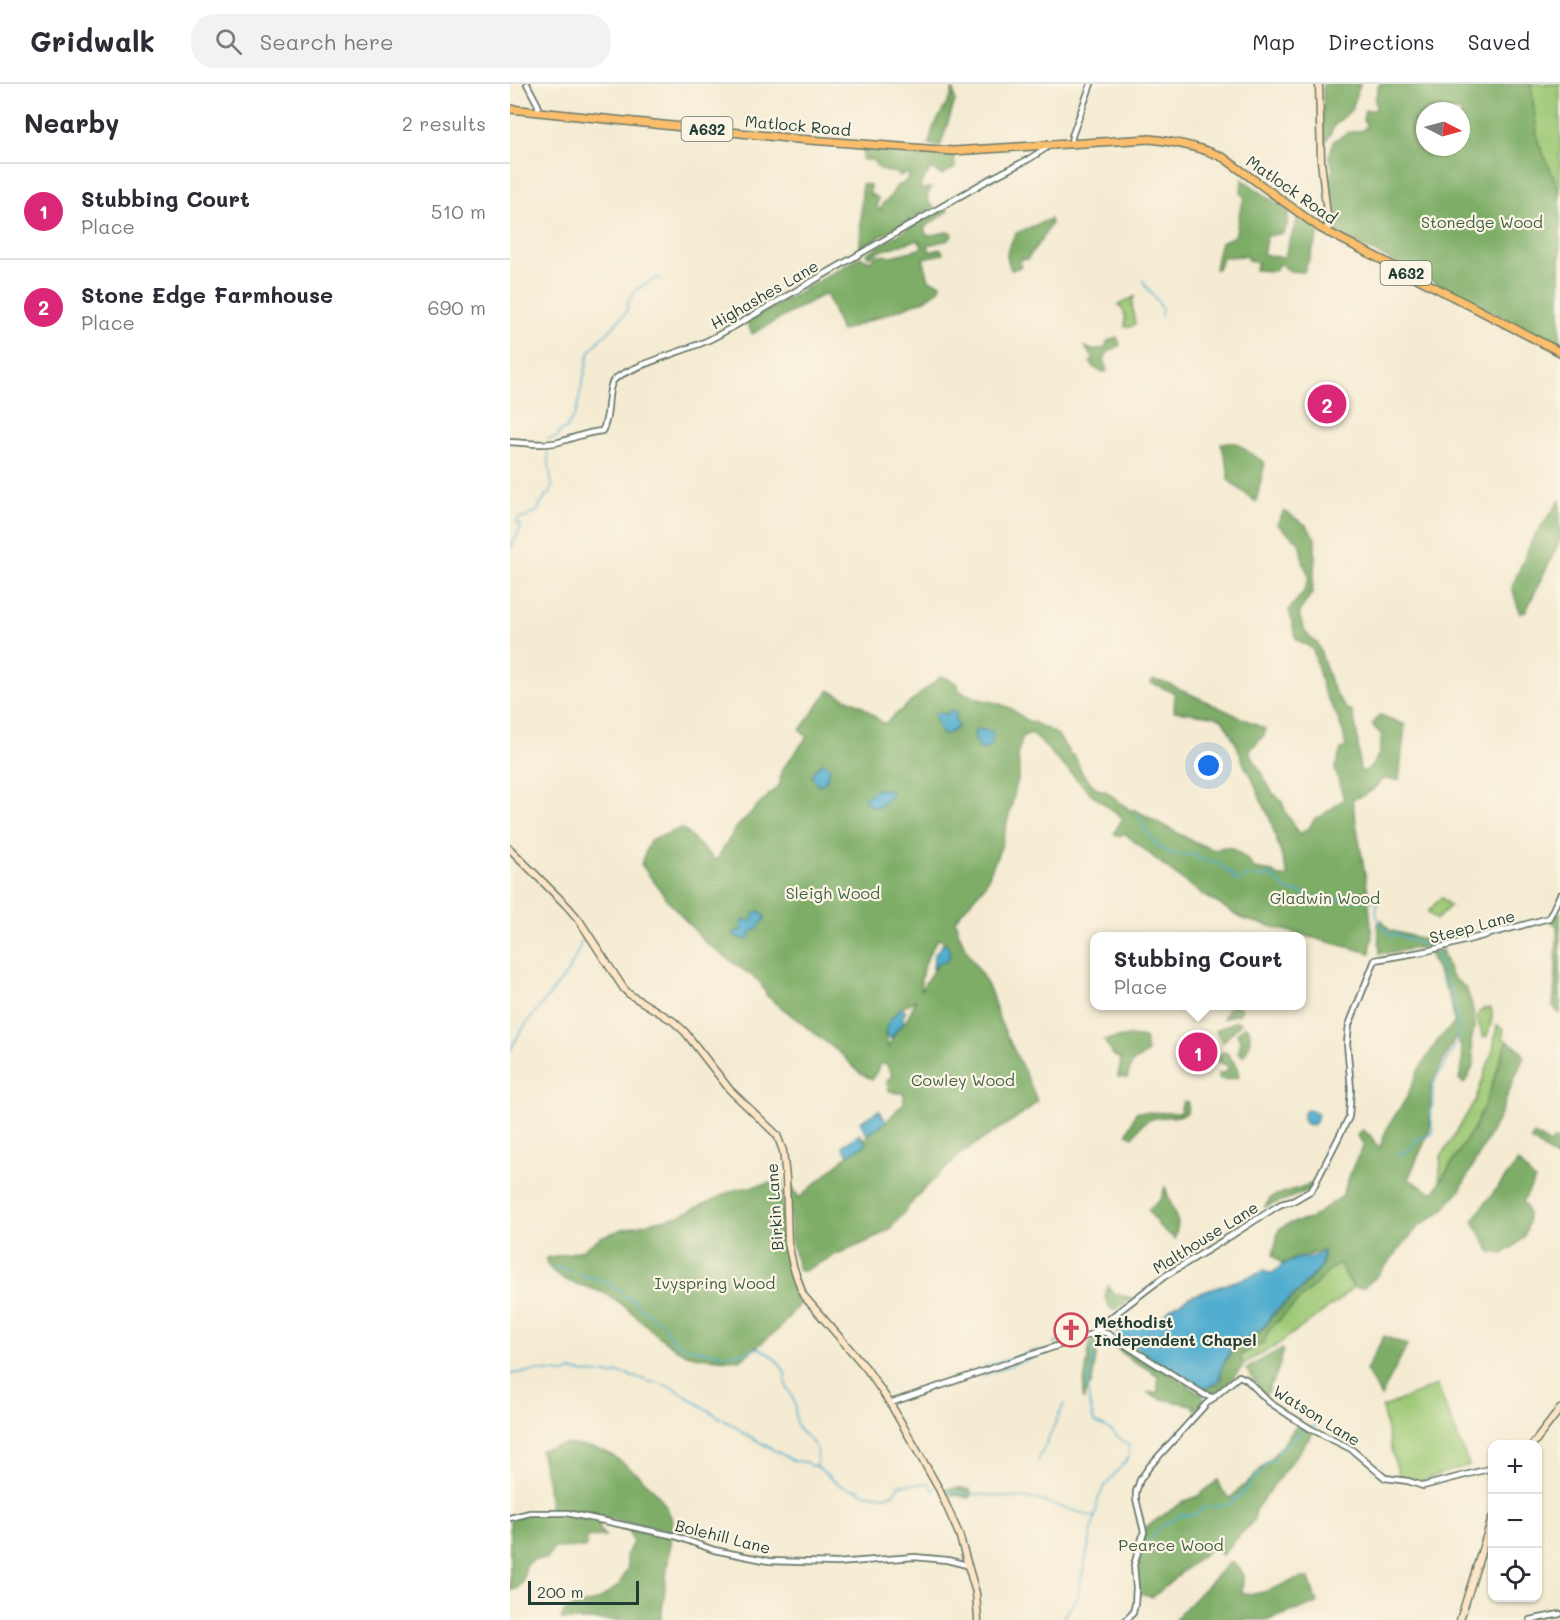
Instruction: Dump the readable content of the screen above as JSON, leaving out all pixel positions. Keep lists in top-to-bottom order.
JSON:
{
  "streets": {
    "main road": ["Matlock Road", "A632"],
    "street": [
      "Highashes Lane",
      "Steep Lane",
      "Birkin Lane",
      "Malthouse Lane",
      "Watson Lane",
      "Bolehill Lane"
    ]
  },
  "crossings": [
    ["Matlock Road", "Highashes Lane"],
    ["Steep Lane", "Malthouse Lane"],
    ["Birkin Lane", "Malthouse Lane"],
    ["Birkin Lane", "Bolehill Lane"]
  ],
  "parks": [
    "Stonedge Wood",
    "Sleigh Wood",
    "Gladwin Wood",
    "Cowley Wood",
    "Ivyspring Wood",
    "Pearce Wood"
  ],
  "places": {
    "church": ["Methodist Independent Chapel"]
  },
  "scale_bar": "200 m",
  "north": "right",
  "page": {
    "header": "Gridwalk",
    "search": "Search here",
    "nav": ["Map", "Directions", "Saved"],
    "heading": ["Nearby", "2 results"],
    "list": [
      {
        "mark": "1",
        "name": "Stubbing Court",
        "note": "Place",
        "value": "510 m"
      },
      {
        "mark": "2",
        "name": "Stone Edge Farmhouse",
        "note": "Place",
        "value": "690 m"
      }
    ],
    "pins": ["2", "1"],
    "popup": ["Stubbing Court", "Place"],
    "map_buttons": ["+", "−"],
    "scale": "200 m"
  }
}
